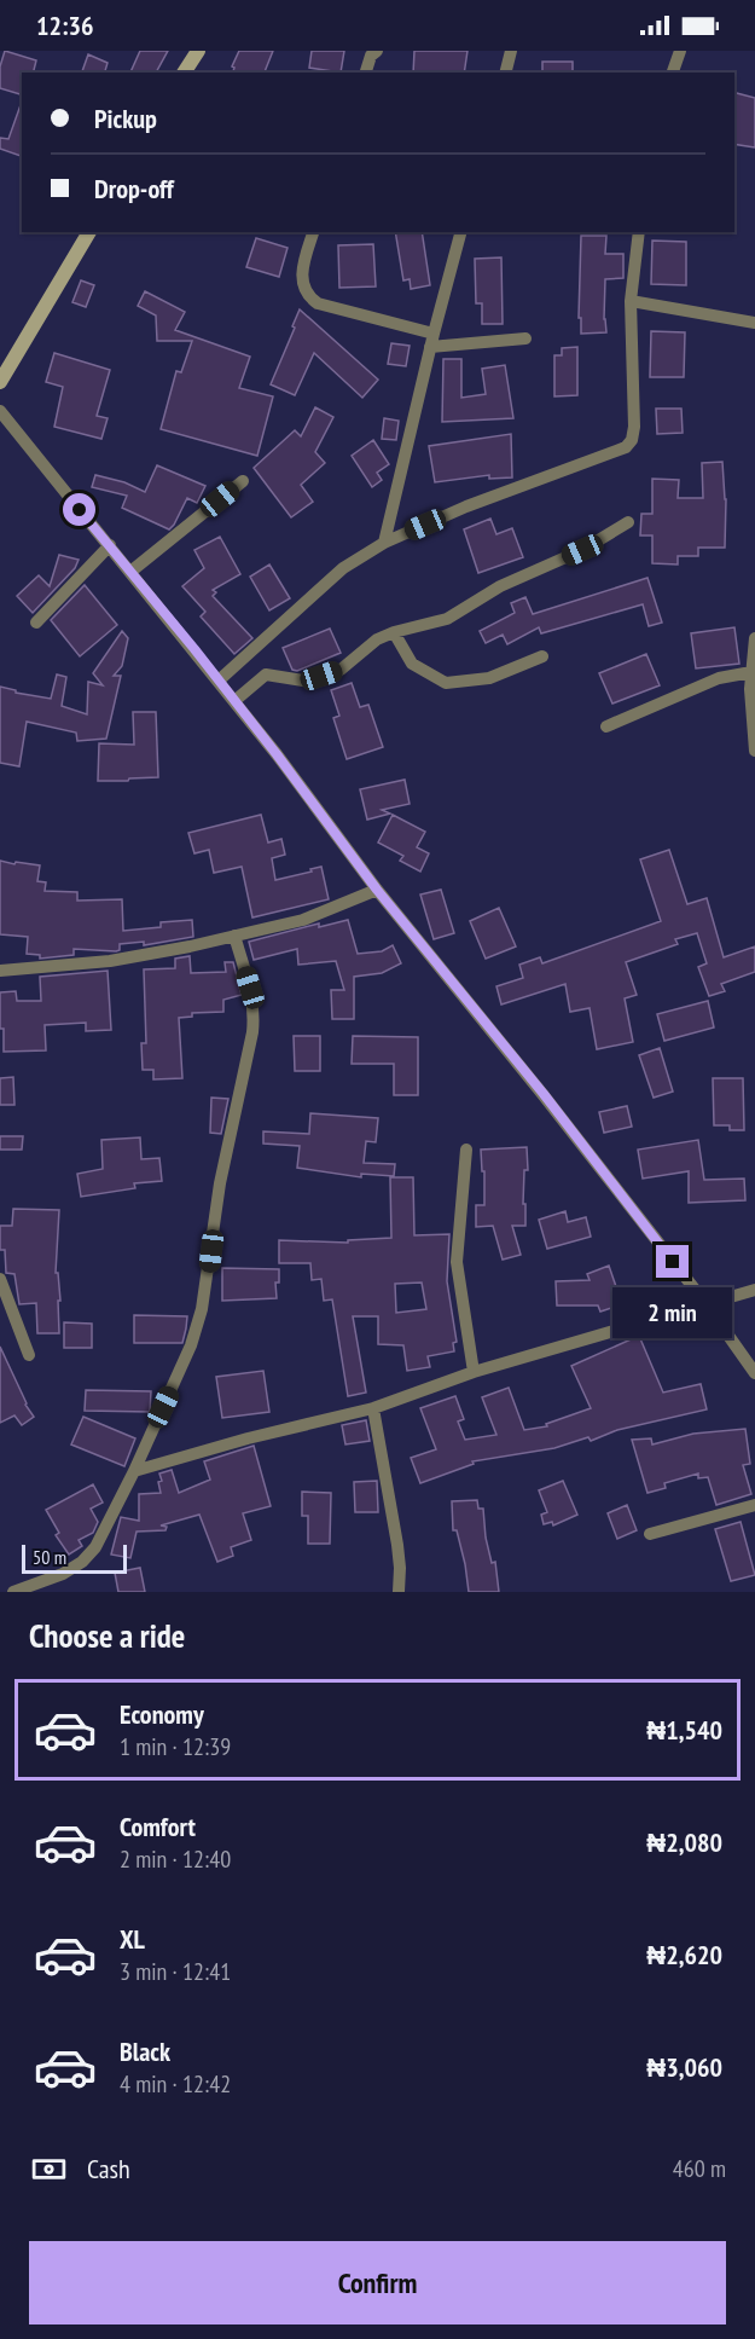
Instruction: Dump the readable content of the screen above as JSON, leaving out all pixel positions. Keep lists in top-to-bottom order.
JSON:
{
  "scale_bar": "50 m",
  "page": {
    "status": "12:36",
    "banner": ["Pickup", "Drop-off"],
    "bubble": "2 min",
    "scale": "50 m",
    "heading": "Choose a ride",
    "list": [
      {
        "name": "Economy",
        "note": "1 min · 12:39",
        "value": "₦1,540"
      },
      {
        "name": "Comfort",
        "note": "2 min · 12:40",
        "value": "₦2,080"
      },
      {
        "name": "XL",
        "note": "3 min · 12:41",
        "value": "₦2,620"
      },
      {
        "name": "Black",
        "note": "4 min · 12:42",
        "value": "₦3,060"
      }
    ],
    "pay": ["Cash", "460 m"],
    "buttons": "Confirm"
  }
}
